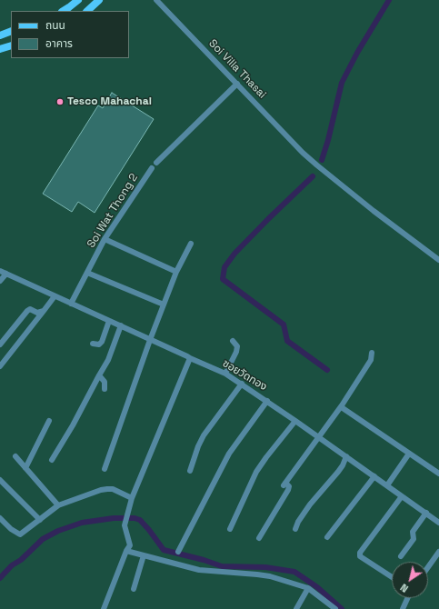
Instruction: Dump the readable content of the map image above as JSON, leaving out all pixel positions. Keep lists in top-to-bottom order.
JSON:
{
  "streets": {
    "street": ["Soi Villa Thasai", "Soi Wat Thong 2", "ซอยวัดทอง"]
  },
  "crossings": [
    ["Soi Wat Thong 2", "ซอยวัดทอง"]
  ],
  "places": ["Tesco Mahachai"],
  "legend": ["ถนน", "อาคาร"],
  "north": "bottom left"
}
